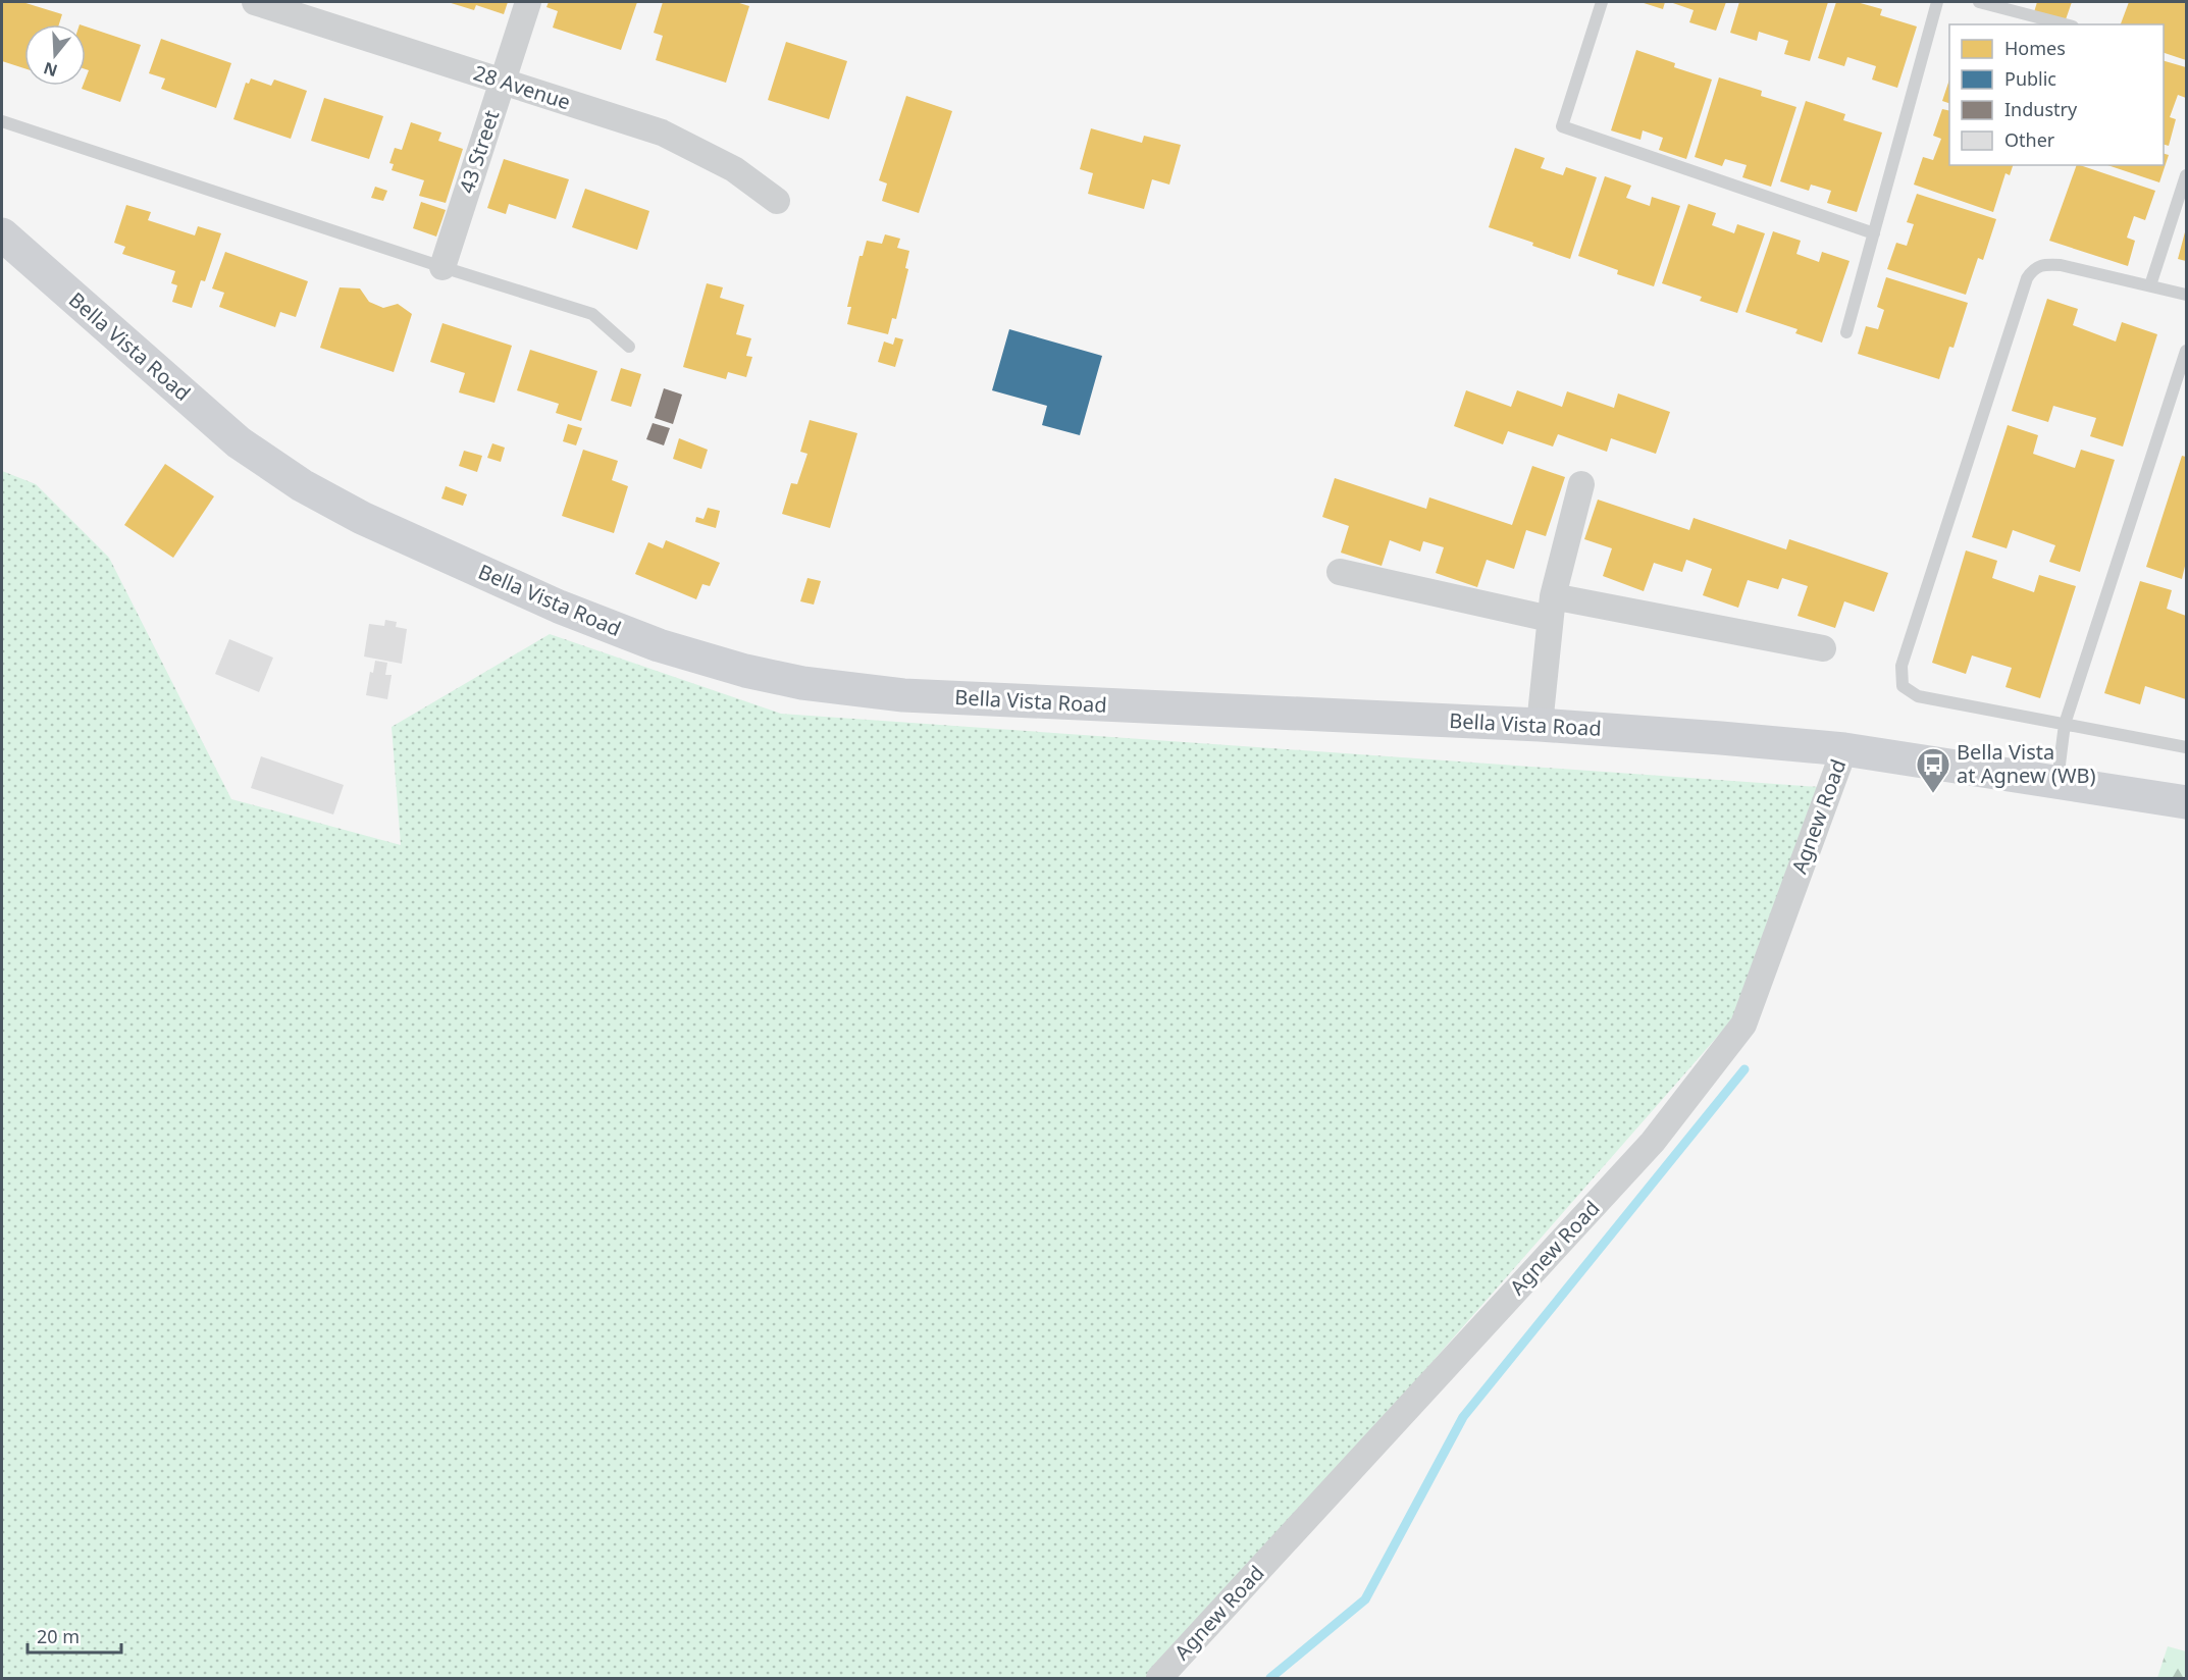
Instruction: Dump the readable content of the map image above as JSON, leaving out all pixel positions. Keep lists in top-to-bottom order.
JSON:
{
  "streets": {
    "street": [
      "28 Avenue",
      "43 Street",
      "Bella Vista Road",
      "Agnew Road"
    ]
  },
  "crossings": [
    ["28 Avenue", "43 Street"],
    ["Bella Vista Road", "Agnew Road"]
  ],
  "places": {
    "bus stop": ["Bella Vista at Agnew (WB)"]
  },
  "legend": [
    "Homes",
    "Public",
    "Industry",
    "Other"
  ],
  "scale_bar": "20 m",
  "north": "bottom"
}
